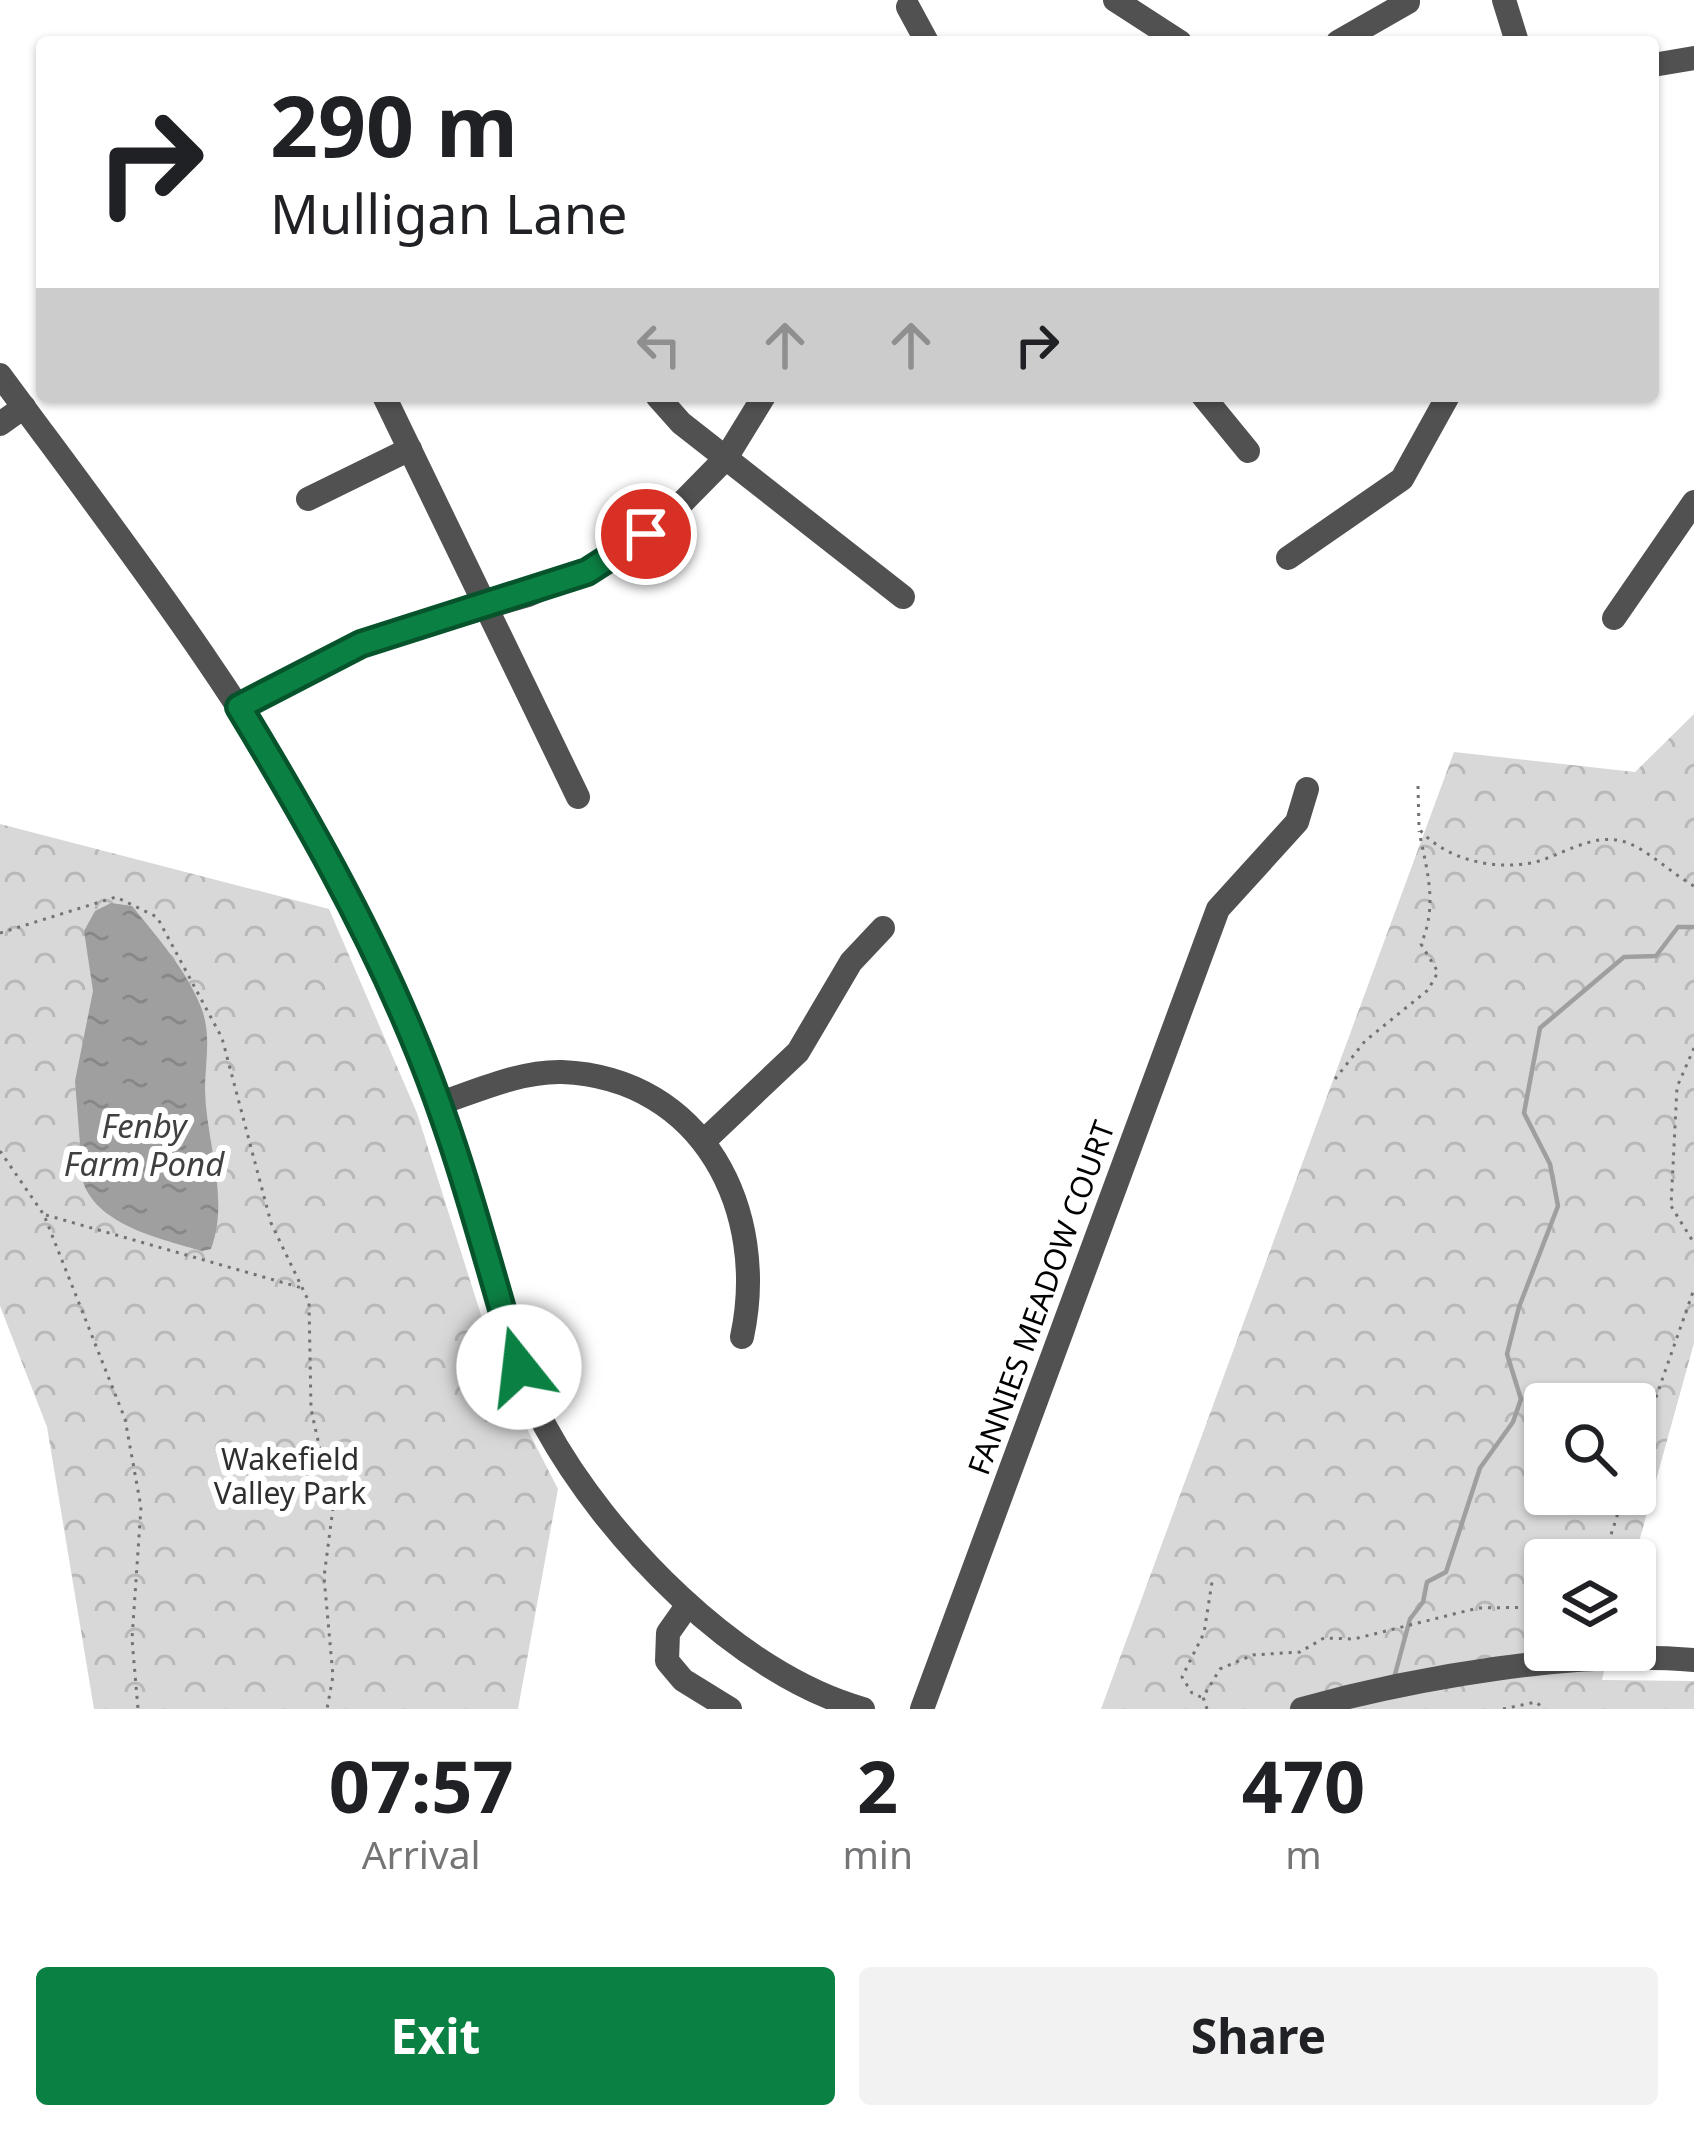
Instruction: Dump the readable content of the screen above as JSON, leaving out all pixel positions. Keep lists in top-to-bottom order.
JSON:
{
  "streets": {
    "street": ["FANNIES MEADOW COURT"]
  },
  "water": ["Fenby Farm Pond"],
  "parks": ["Wakefield Valley Park"],
  "page": {
    "turn": ["290 m", "Mulligan Lane"],
    "eta": [
      "07:57",
      "Arrival",
      "2",
      "min",
      "470",
      "m"
    ],
    "buttons": ["Exit", "Share"]
  }
}
